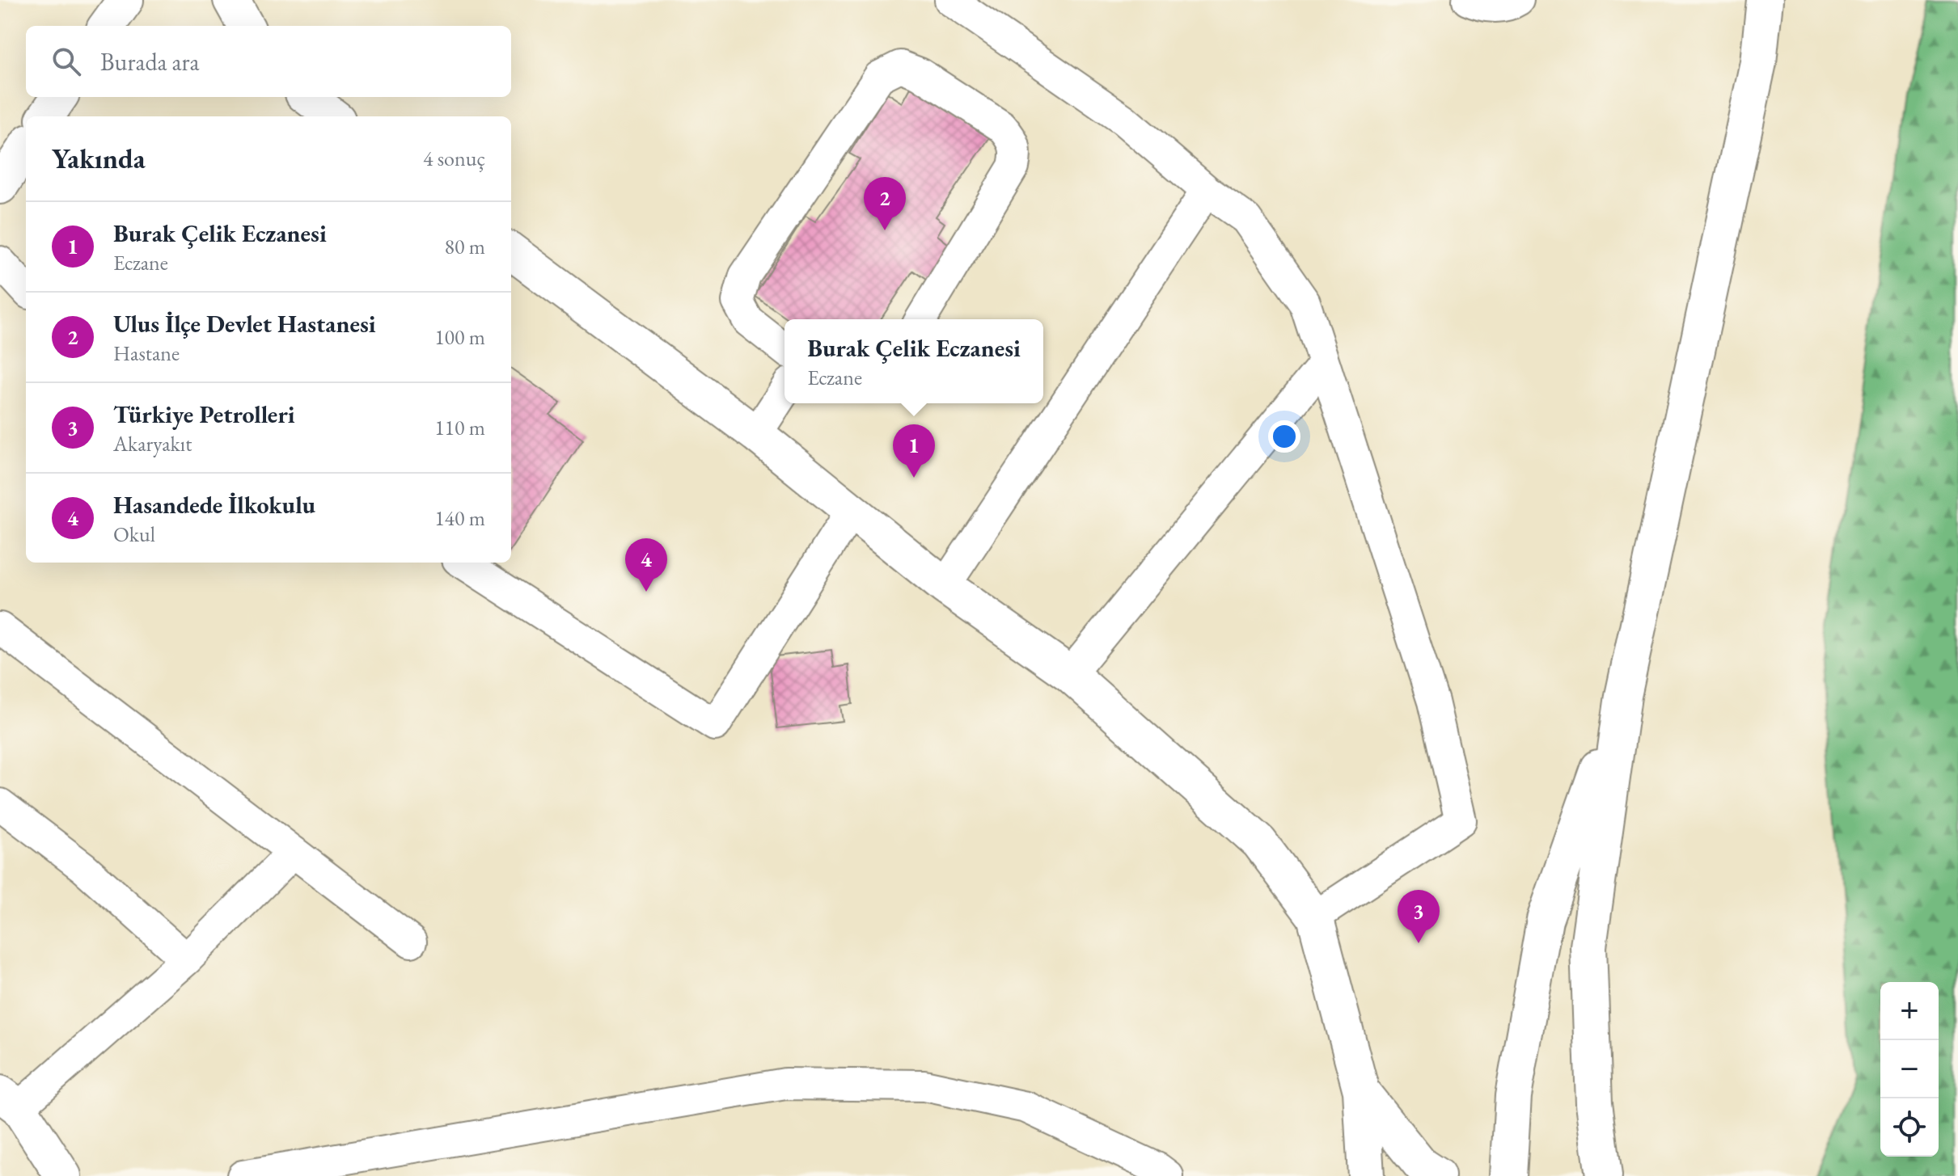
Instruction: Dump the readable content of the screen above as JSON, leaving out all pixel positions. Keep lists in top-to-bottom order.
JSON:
{
  "page": {
    "search": "Burada ara",
    "heading": ["Yakında", "4 sonuç"],
    "pins": [
      "2",
      "1",
      "4",
      "3"
    ],
    "list": [
      {
        "mark": "1",
        "name": "Burak Çelik Eczanesi",
        "note": "Eczane",
        "value": "80 m"
      },
      {
        "mark": "2",
        "name": "Ulus İlçe Devlet Hastanesi",
        "note": "Hastane",
        "value": "100 m"
      },
      {
        "mark": "3",
        "name": "Türkiye Petrolleri",
        "note": "Akaryakıt",
        "value": "110 m"
      },
      {
        "mark": "4",
        "name": "Hasandede İlkokulu",
        "note": "Okul",
        "value": "140 m"
      }
    ],
    "popup": ["Burak Çelik Eczanesi", "Eczane"],
    "map_buttons": ["+", "−"]
  }
}
